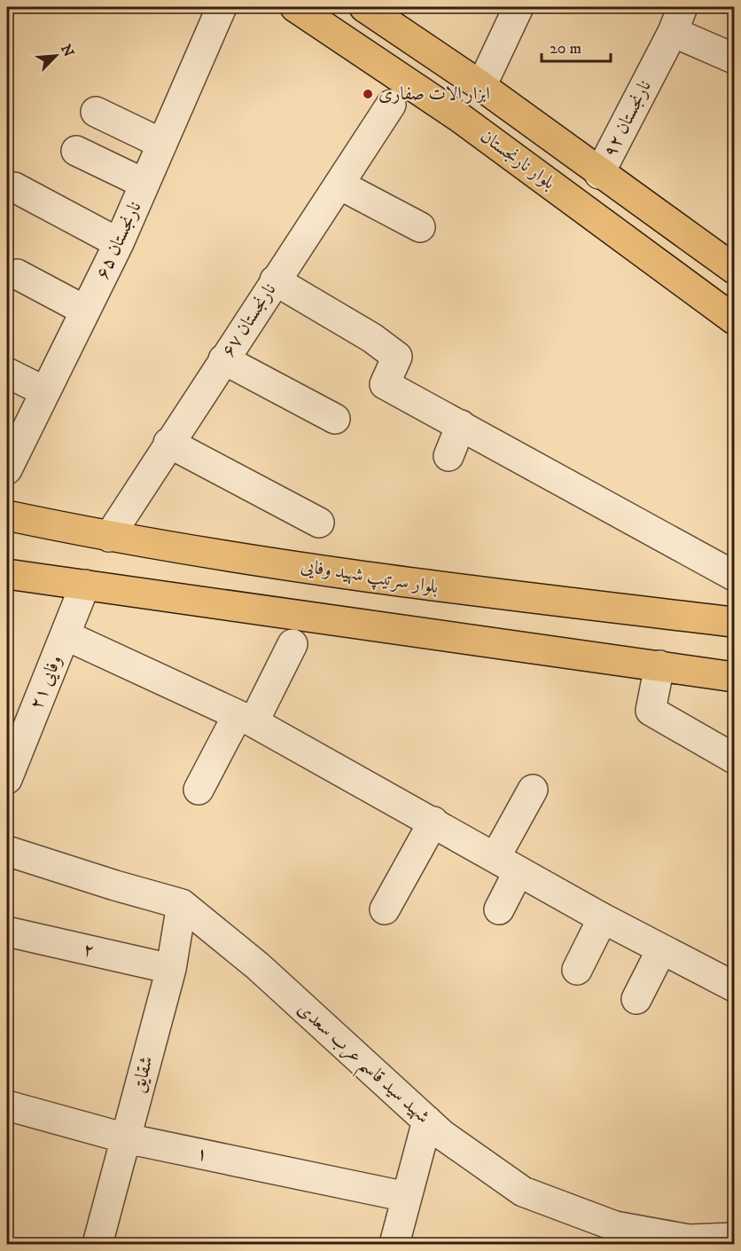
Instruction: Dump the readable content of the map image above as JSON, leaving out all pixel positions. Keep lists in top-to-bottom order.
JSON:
{
  "streets": {
    "main road": ["بلوار نارنجستان", "بلوار سرتیپ شهید وفایی"],
    "street": [
      "نارنجستان ۹۲",
      "نارنجستان ۶۵",
      "نارنجستان ۶۷",
      "وفایی ۲۱",
      "۲",
      "شهید سید قاسم عرب سعدی",
      "شقایق",
      "۱"
    ]
  },
  "crossings": [
    ["نارنجستان ۹۲", "بلوار نارنجستان"],
    ["نارنجستان ۶۷", "بلوار سرتیپ شهید وفایی"],
    ["۲", "شقایق"],
    ["شهید سید قاسم عرب سعدی", "شقایق"],
    ["شقایق", "۱"]
  ],
  "places": ["ابزار الات صفاری"],
  "scale_bar": "20 m",
  "north": "top right"
}
